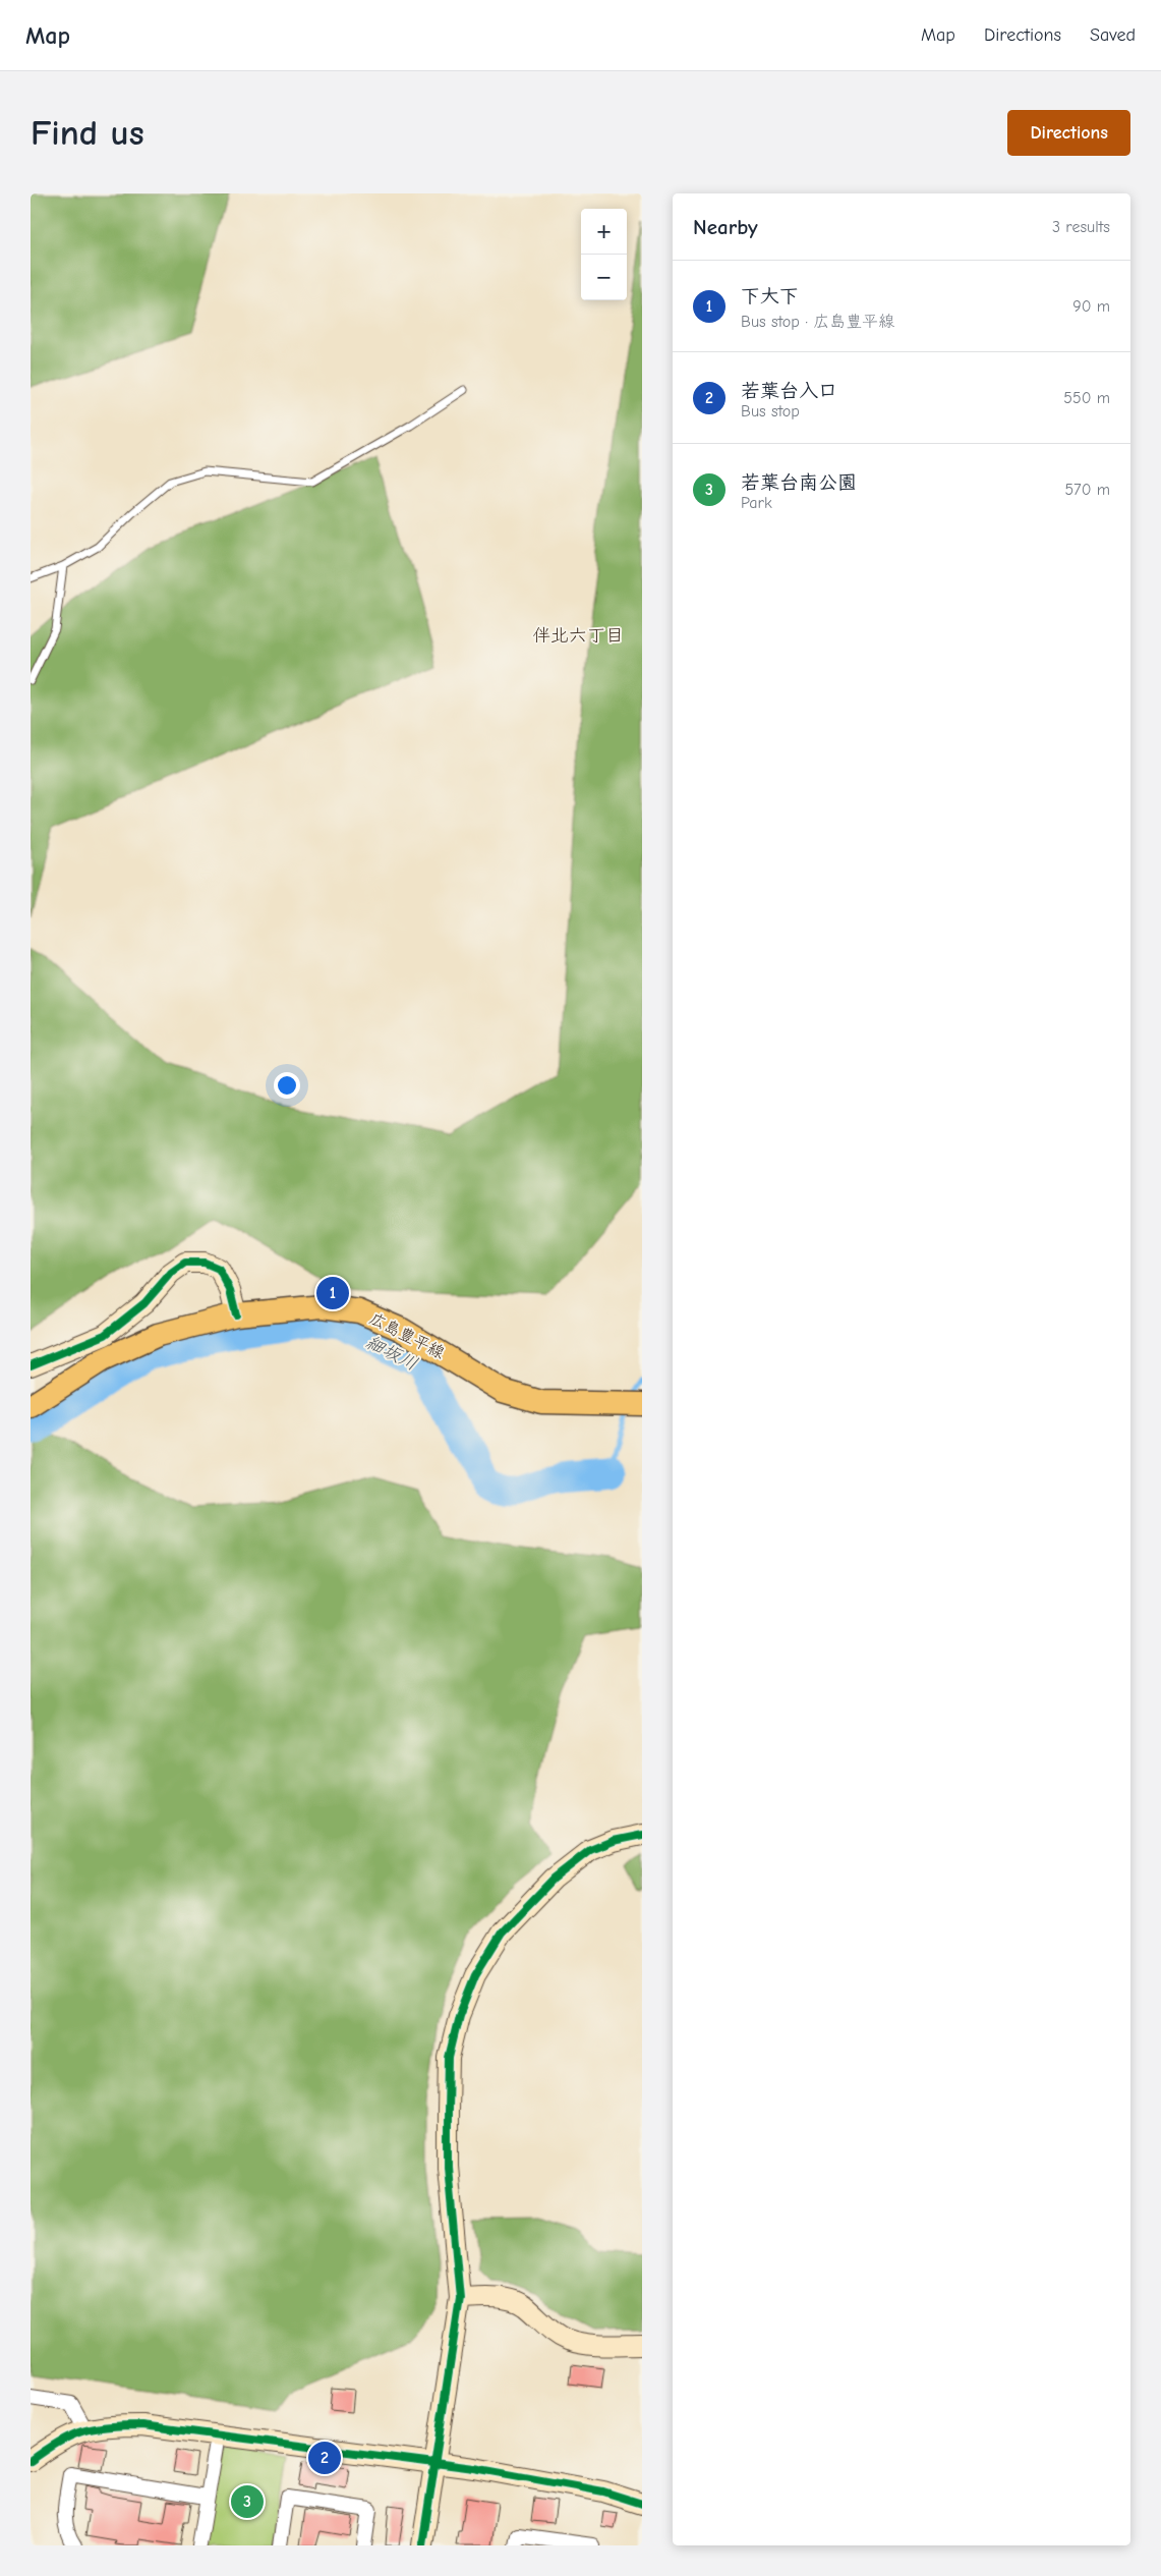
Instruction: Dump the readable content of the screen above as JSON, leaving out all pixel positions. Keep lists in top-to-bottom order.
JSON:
{
  "streets": {
    "main road": ["広島豊平線"]
  },
  "districts": ["伴北六丁目"],
  "water": ["細坂川"],
  "page": {
    "header": "Map",
    "nav": ["Map", "Directions", "Saved"],
    "buttons": "Directions",
    "title": "Find us",
    "heading": ["Nearby", "3 results"],
    "map_buttons": ["+", "−"],
    "list": [
      {
        "mark": "1",
        "name": "下大下",
        "note": "Bus stop · 広島豊平線",
        "value": "90 m"
      },
      {
        "mark": "2",
        "name": "若葉台入口",
        "note": "Bus stop",
        "value": "550 m"
      },
      {
        "mark": "3",
        "name": "若葉台南公園",
        "note": "Park",
        "value": "570 m"
      }
    ],
    "pins": ["1", "2", "3"]
  }
}
